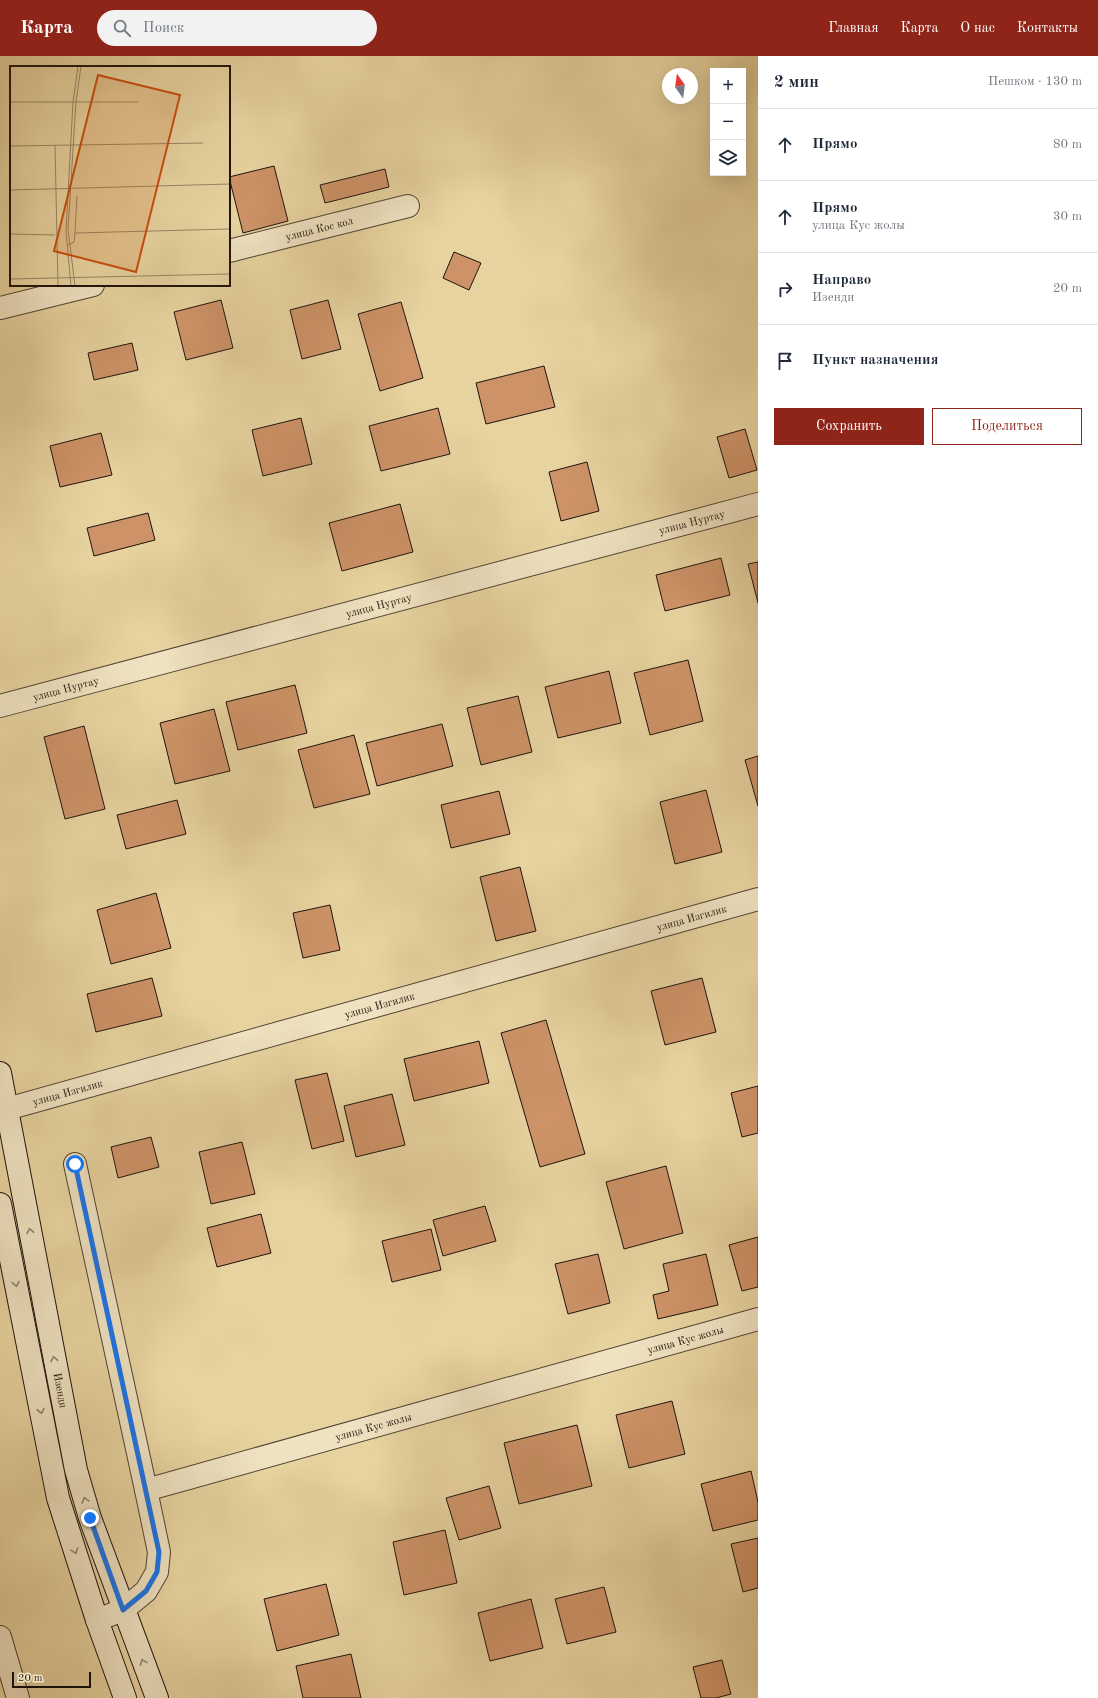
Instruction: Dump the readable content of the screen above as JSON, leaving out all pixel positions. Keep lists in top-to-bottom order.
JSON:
{
  "streets": {
    "street": [
      "улица Кос кол",
      "улица Нуртау",
      "улица Изгилик",
      "улица Кус жолы",
      "Изенди"
    ]
  },
  "crossings": [
    ["улица Изгилик", "Изенди"]
  ],
  "scale_bar": "20 m",
  "north": "top",
  "page": {
    "header": "Карта",
    "search": "Поиск",
    "nav": [
      "Главная",
      "Карта",
      "О нас",
      "Контакты"
    ],
    "heading": ["2 мин", "Пешком · 130 m"],
    "map_buttons": ["+", "−"],
    "list": [
      ["Прямо", "80 m"],
      ["Прямо", "улица Кус жолы", "30 m"],
      ["Направо", "Изенди", "20 m"],
      "Пункт назначения"
    ],
    "buttons": ["Сохранить", "Поделиться"],
    "scale": "20 m"
  }
}
